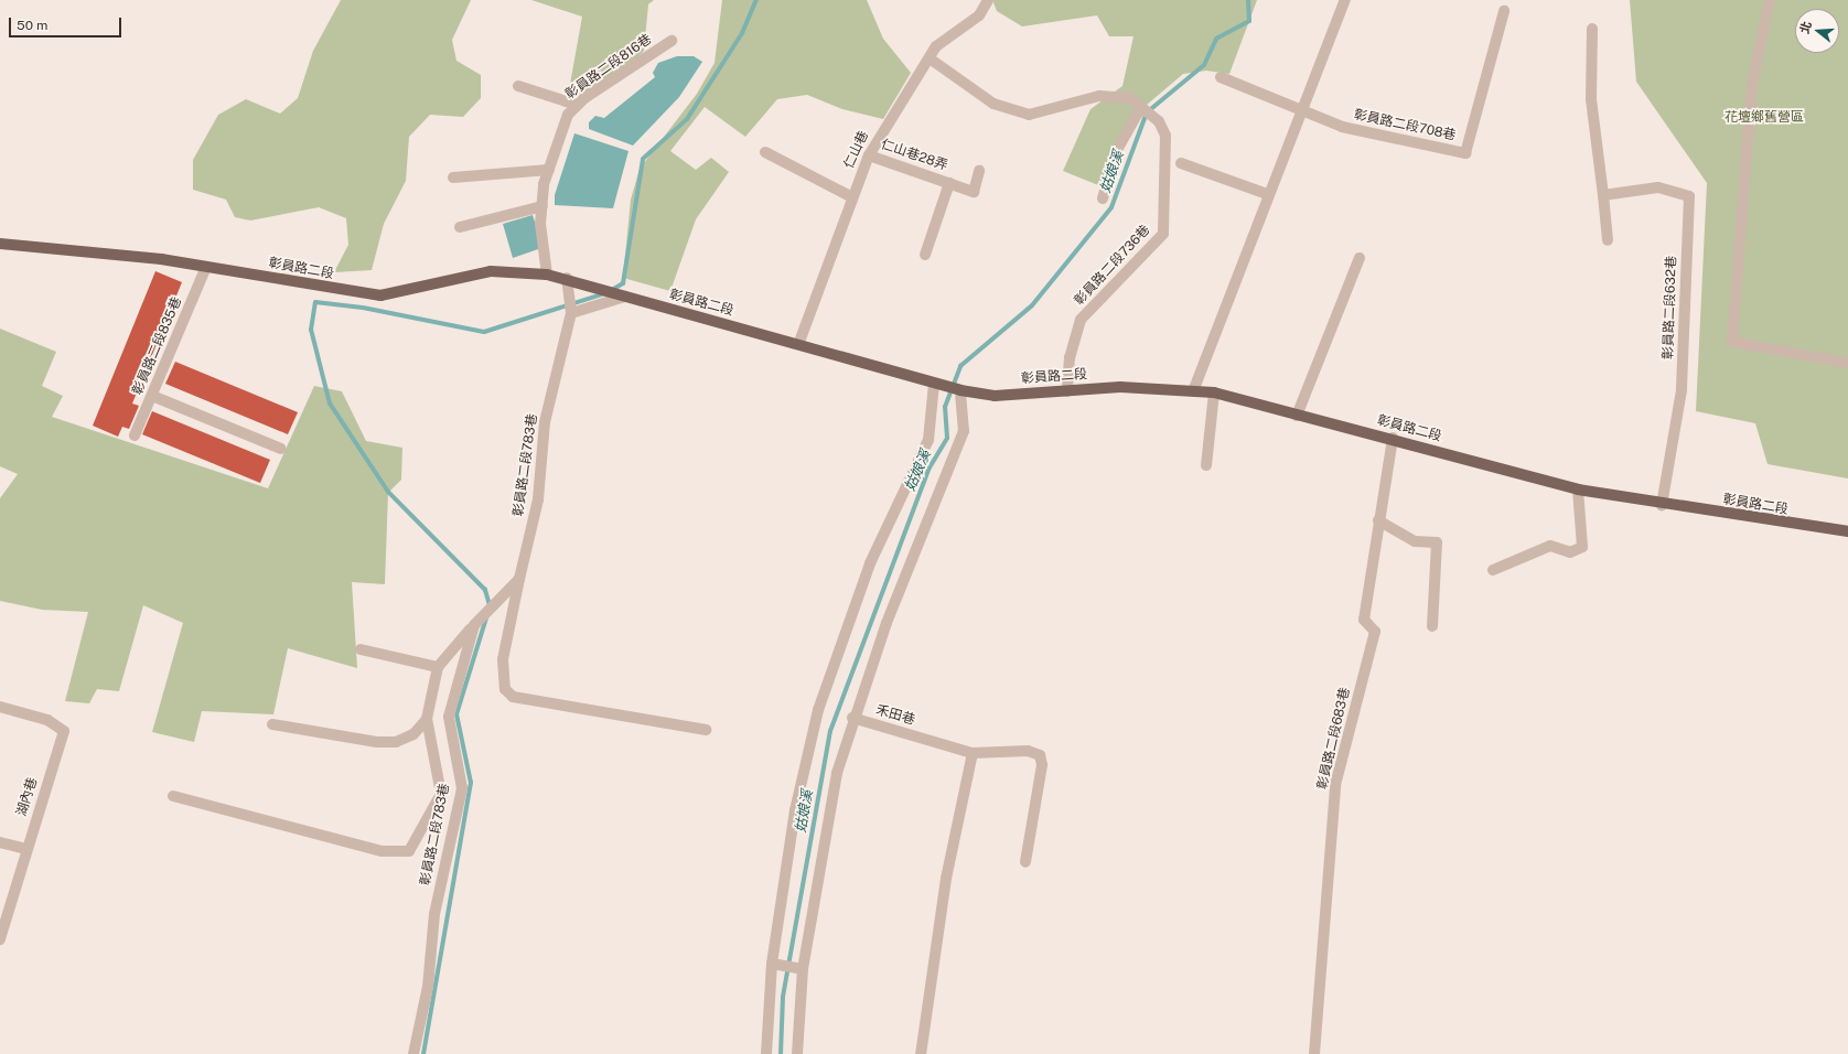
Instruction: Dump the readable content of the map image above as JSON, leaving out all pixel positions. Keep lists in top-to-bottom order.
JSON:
{
  "streets": {
    "main road": ["彰員路二段"],
    "street": [
      "彰員路二段816巷",
      "彰員路二段708巷",
      "仁山巷",
      "仁山巷28弄",
      "彰員路二段736巷",
      "彰員路二段632巷",
      "彰員路二段835巷",
      "彰員路二段783巷",
      "禾田巷",
      "彰員路二段683巷",
      "湖內巷"
    ]
  },
  "crossings": [
    ["彰員路二段816巷", "彰員路二段"],
    ["仁山巷", "仁山巷28弄"],
    ["仁山巷", "彰員路二段736巷"],
    ["仁山巷", "彰員路二段"],
    ["彰員路二段736巷", "彰員路二段"],
    ["彰員路二段", "彰員路二段632巷"],
    ["彰員路二段", "彰員路二段835巷"],
    ["彰員路二段", "彰員路二段783巷"],
    ["彰員路二段", "禾田巷"],
    ["彰員路二段", "彰員路二段683巷"]
  ],
  "water": ["姑娘溪"],
  "parks": ["花壇鄉舊營區"],
  "scale_bar": "50 m",
  "north": "left"
}
